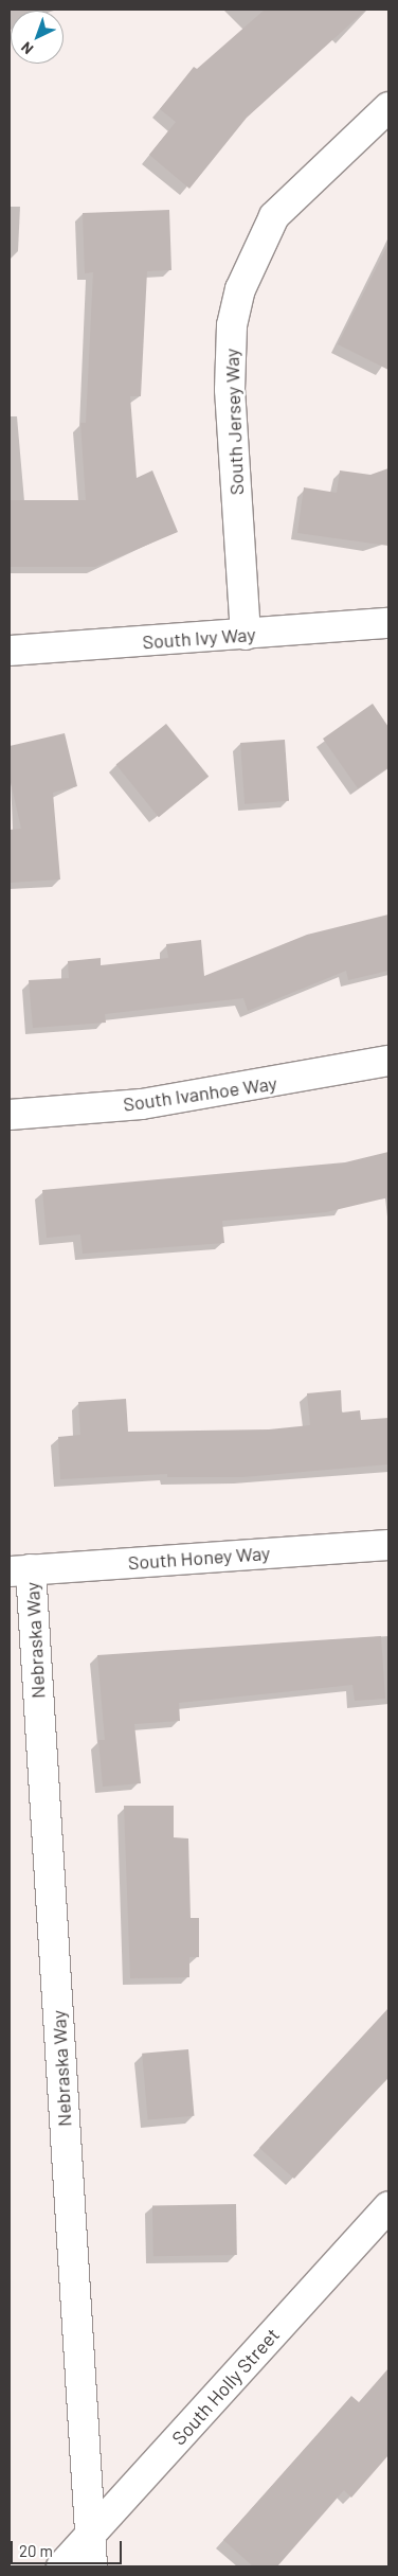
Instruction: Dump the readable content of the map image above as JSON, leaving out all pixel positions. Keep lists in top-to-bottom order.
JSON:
{
  "streets": {
    "street": [
      "South Jersey Way",
      "South Ivy Way",
      "South Ivanhoe Way",
      "South Honey Way",
      "Nebraska Way",
      "South Holly Street"
    ]
  },
  "crossings": [
    ["South Jersey Way", "South Ivy Way"],
    ["South Honey Way", "Nebraska Way"],
    ["Nebraska Way", "South Holly Street"]
  ],
  "scale_bar": "20 m",
  "north": "bottom left"
}
